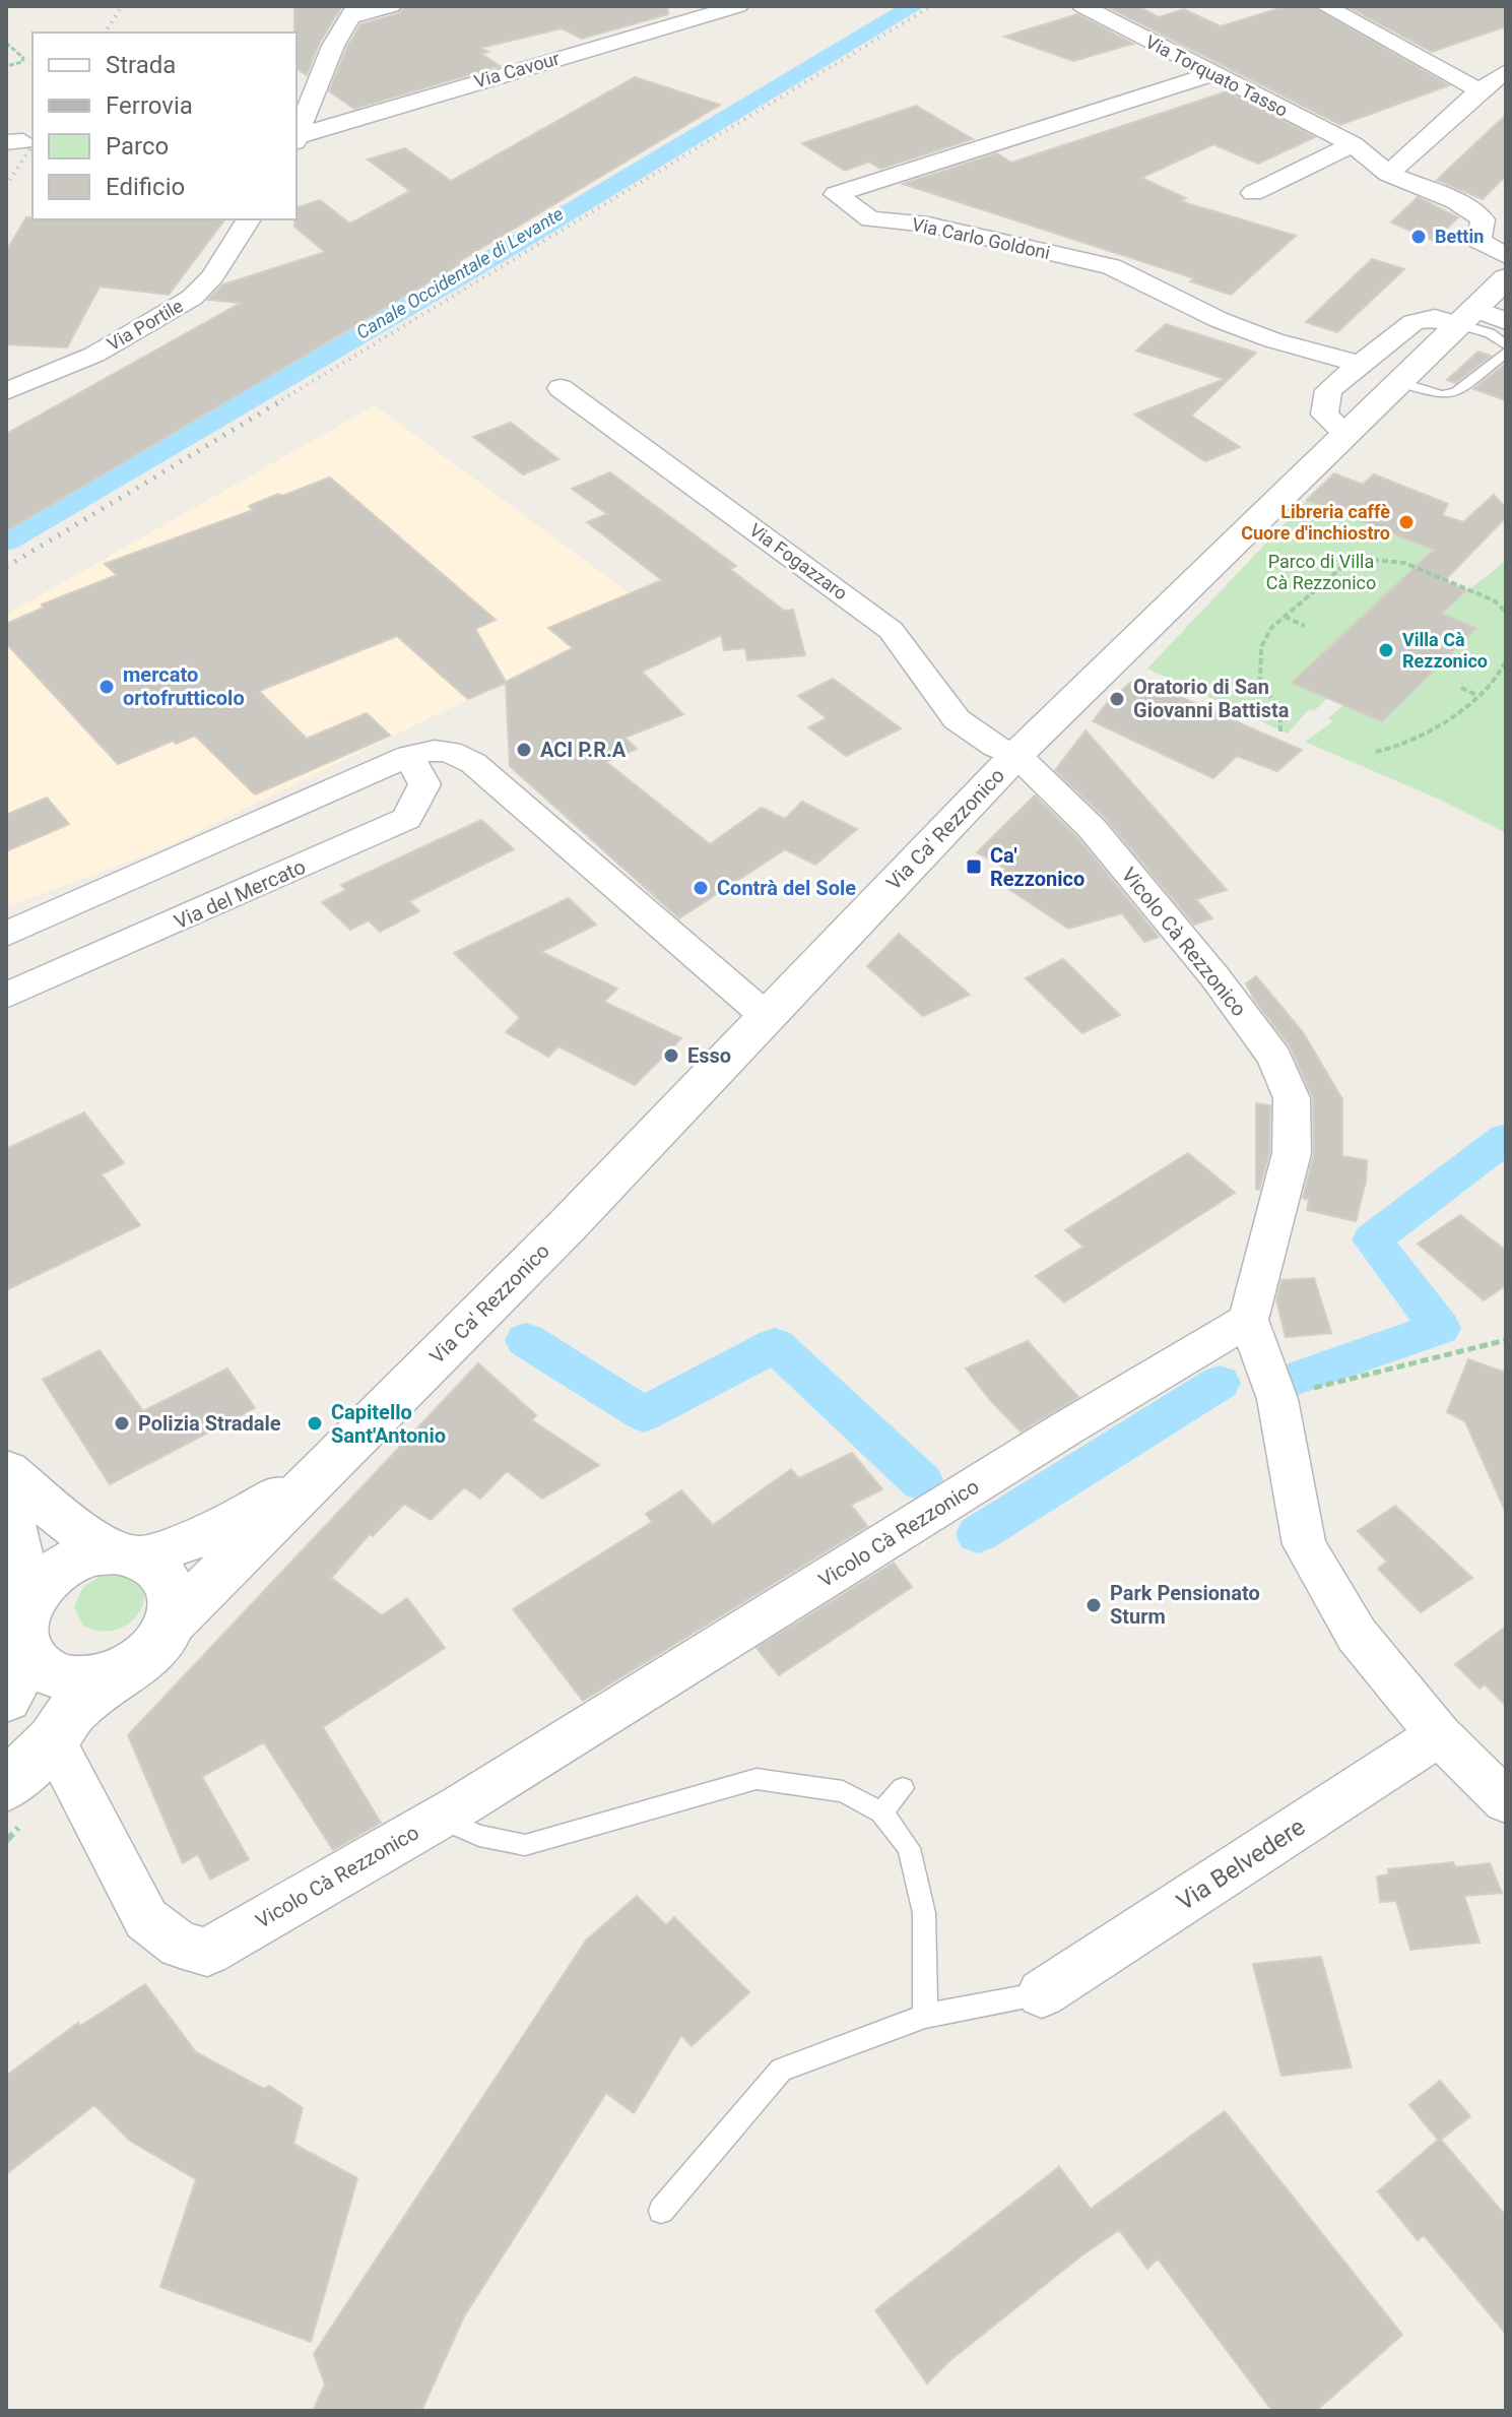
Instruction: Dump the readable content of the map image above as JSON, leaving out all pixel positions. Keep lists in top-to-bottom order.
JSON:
{
  "streets": {
    "main road": ["Via Ca' Rezzonico"],
    "street": [
      "Via Cavour",
      "Via Torquato Tasso",
      "Via Carlo Goldoni",
      "Via Portile",
      "Via Fogazzaro",
      "Via del Mercato",
      "Vicolo Cà Rezzonico",
      "Via Belvedere"
    ]
  },
  "crossings": [
    ["Via Torquato Tasso", "Via Carlo Goldoni"],
    ["Via Fogazzaro", "Via Ca' Rezzonico"],
    ["Via Fogazzaro", "Vicolo Cà Rezzonico"],
    ["Via Ca' Rezzonico", "Vicolo Cà Rezzonico"]
  ],
  "water": ["Canale Occidentale di Levante"],
  "parks": ["Parco di Villa Cà Rezzonico"],
  "places": {
    "other": [
      "Bettin",
      "Libreria caffè Cuore d'inchiostro",
      "Villa Cà Rezzonico",
      "mercato ortofrutticolo",
      "Oratorio di San Giovanni Battista",
      "ACI P.R.A",
      "Contrà del Sole",
      "Esso",
      "Polizia Stradale",
      "Capitello Sant'Antonio",
      "Park Pensionato Sturm"
    ],
    "transit": ["Ca' Rezzonico"]
  },
  "legend": [
    "Strada",
    "Ferrovia",
    "Parco",
    "Edificio"
  ]
}
